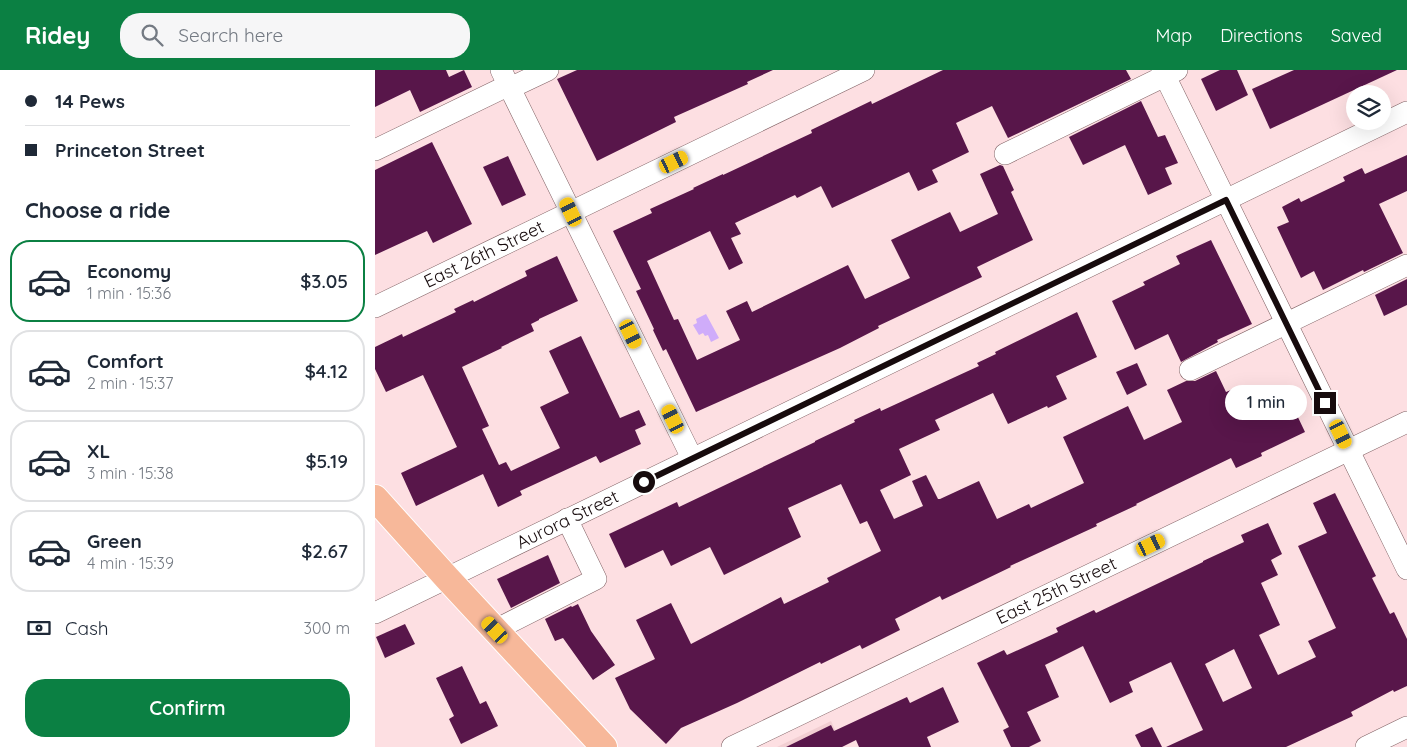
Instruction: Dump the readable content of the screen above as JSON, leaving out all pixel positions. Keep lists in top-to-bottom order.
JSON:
{
  "streets": {
    "street": ["East 26th Street", "Aurora Street", "East 25th Street"]
  },
  "page": {
    "header": "Ridey",
    "search": "Search here",
    "nav": ["Map", "Directions", "Saved"],
    "banner": ["14 Pews", "Princeton Street"],
    "heading": "Choose a ride",
    "list": [
      {
        "name": "Economy",
        "note": "1 min · 15:36",
        "value": "$3.05"
      },
      {
        "name": "Comfort",
        "note": "2 min · 15:37",
        "value": "$4.12"
      },
      {
        "name": "XL",
        "note": "3 min · 15:38",
        "value": "$5.19"
      },
      {
        "name": "Green",
        "note": "4 min · 15:39",
        "value": "$2.67"
      }
    ],
    "bubble": "1 min",
    "pay": ["Cash", "300 m"],
    "buttons": "Confirm"
  }
}
